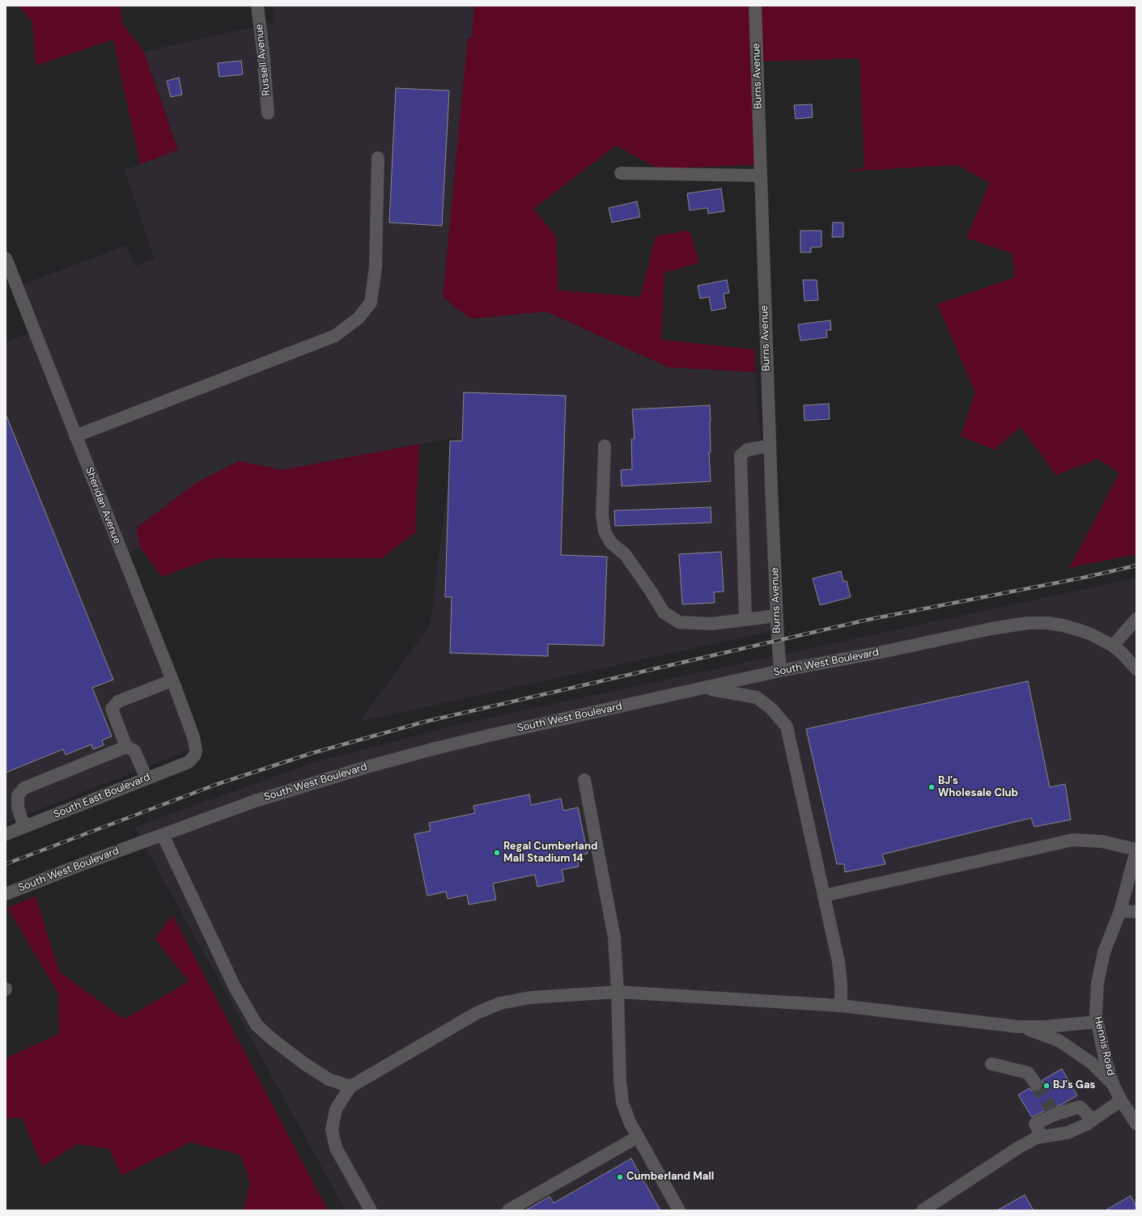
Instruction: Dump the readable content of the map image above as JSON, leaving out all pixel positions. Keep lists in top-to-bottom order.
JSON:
{
  "streets": {
    "street": [
      "Russell Avenue",
      "Burns Avenue",
      "Sheridan Avenue",
      "South West Boulevard",
      "South East Boulevard",
      "Hennis Road"
    ]
  },
  "crossings": [
    ["Burns Avenue", "South West Boulevard"],
    ["Sheridan Avenue", "South East Boulevard"]
  ],
  "places": [
    "BJ's Wholesale Club",
    "Regal Cumberland Mall Stadium 14",
    "BJ's Gas",
    "Cumberland Mall"
  ]
}
